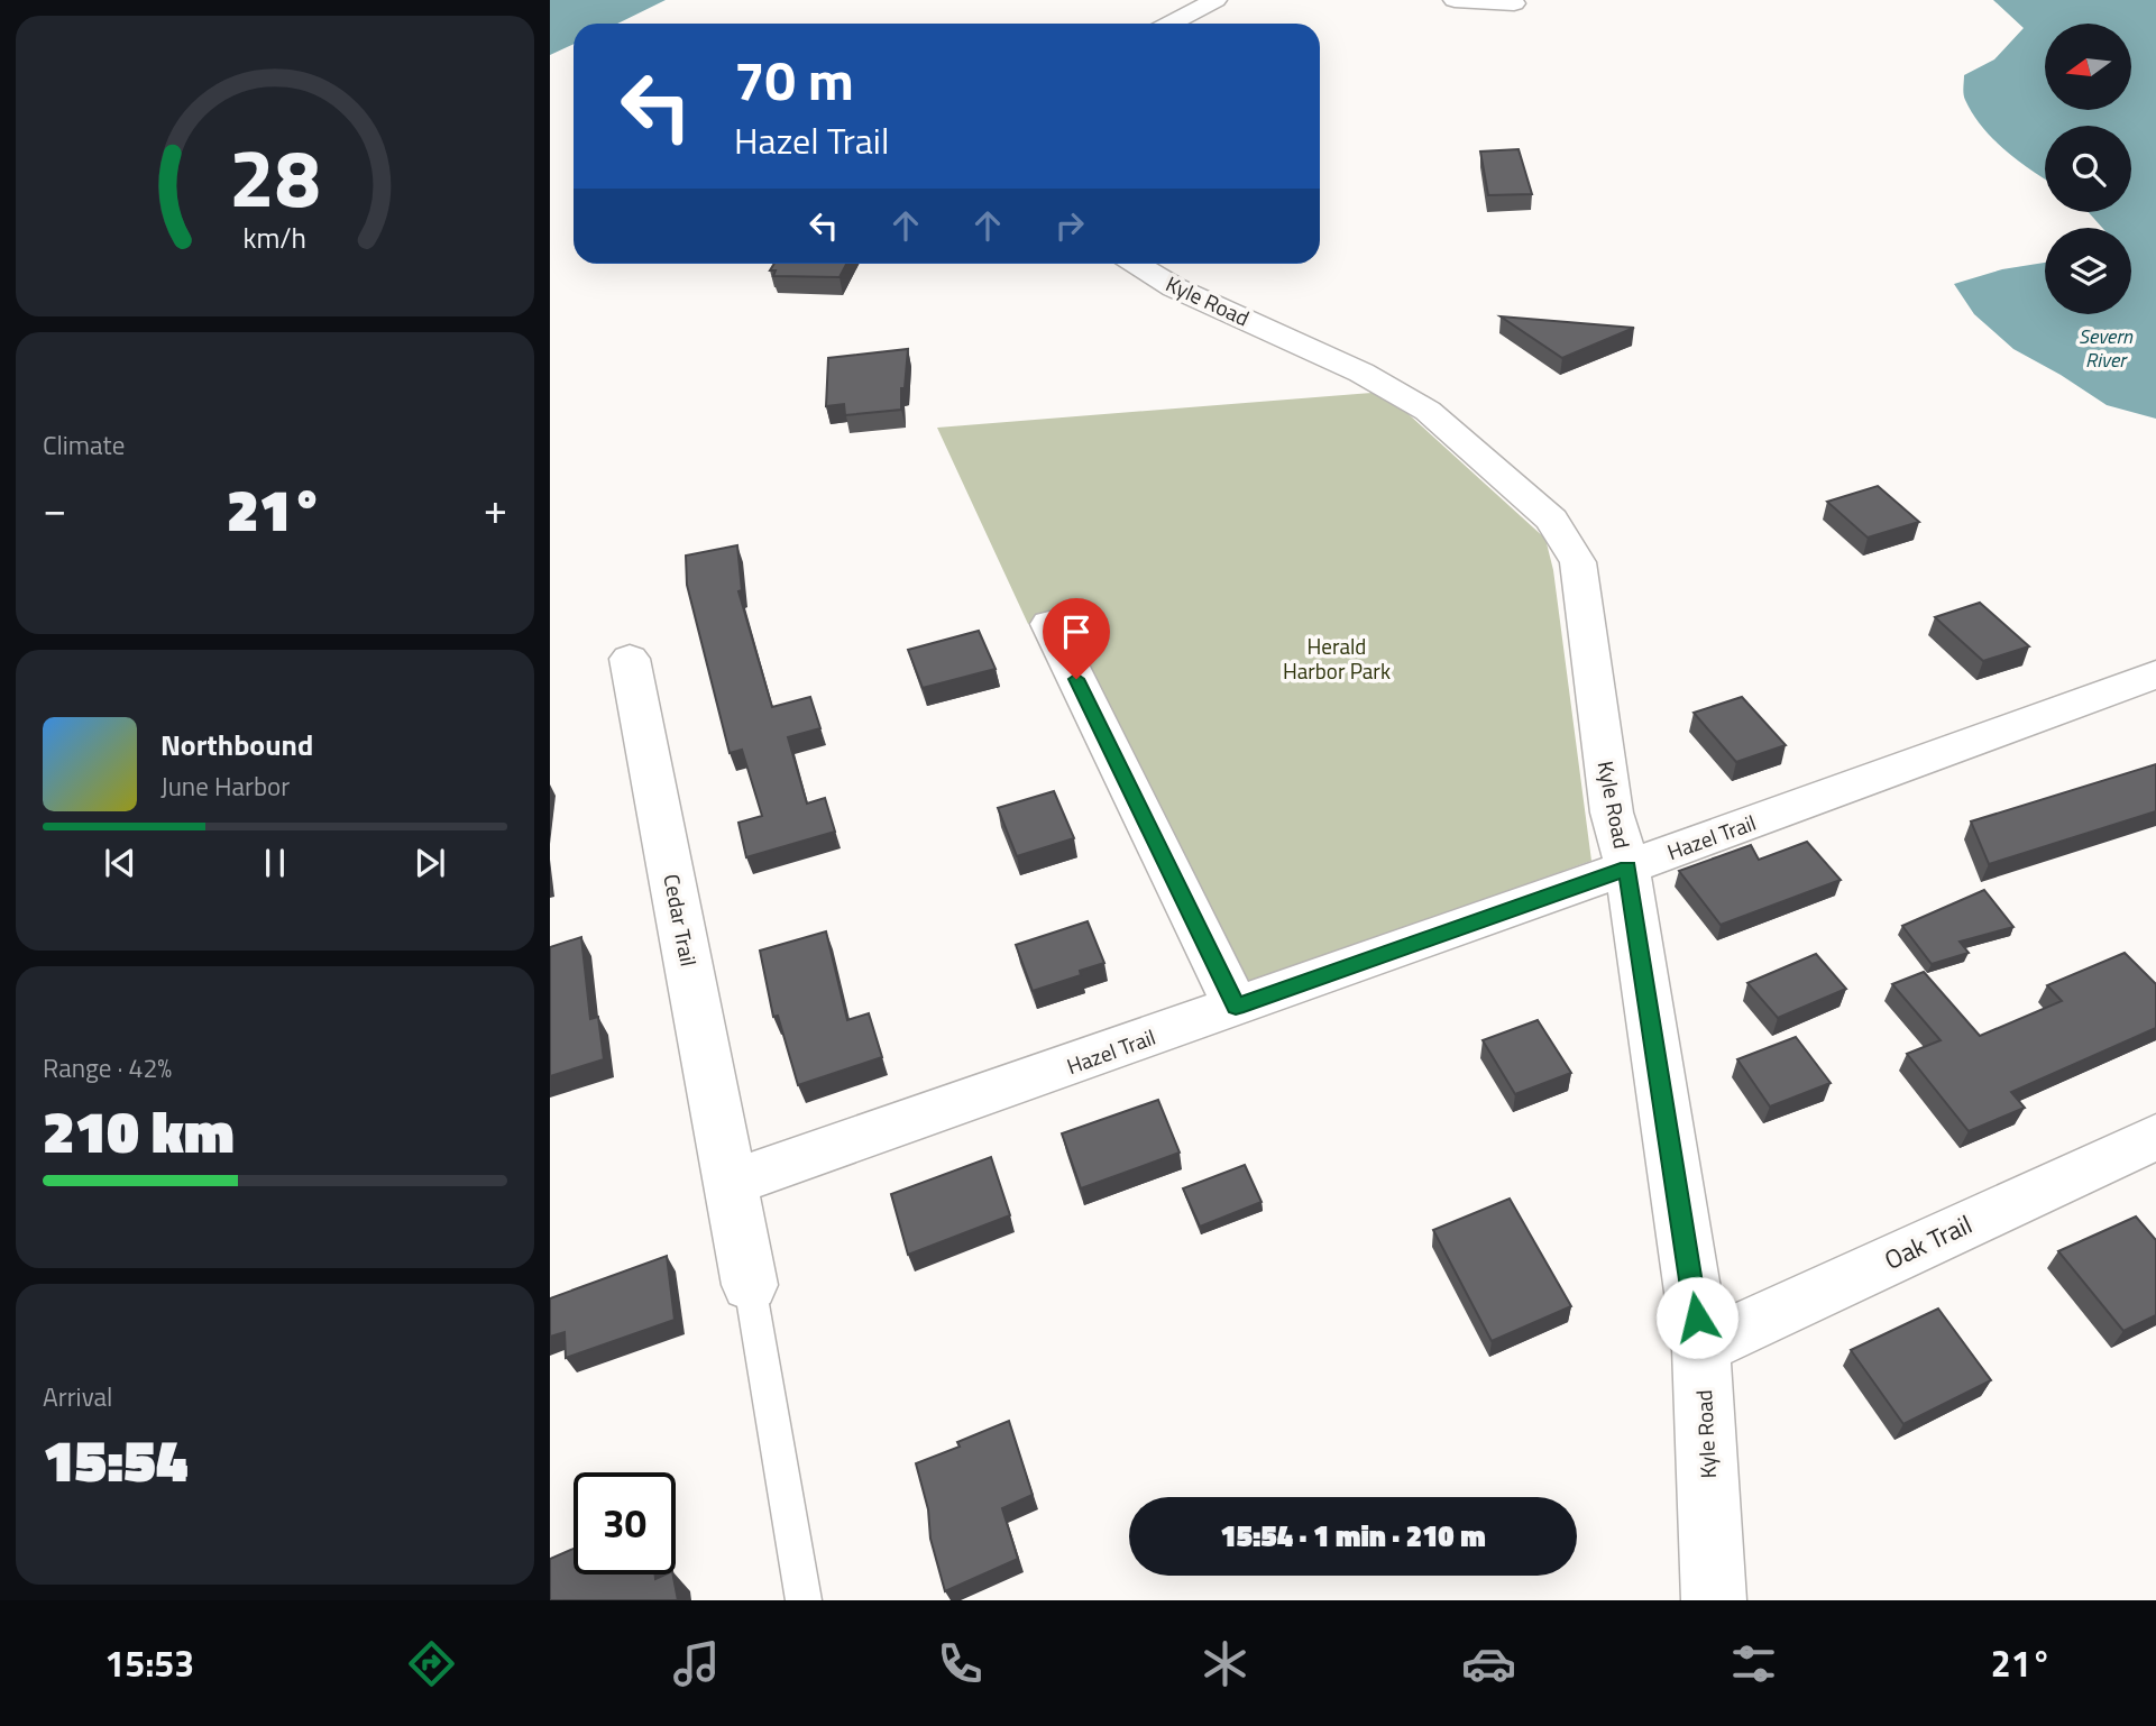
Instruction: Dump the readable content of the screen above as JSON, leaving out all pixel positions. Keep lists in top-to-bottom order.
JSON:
{
  "streets": {
    "street": [
      "Kyle Road",
      "Hazel Trail",
      "Cedar Trail",
      "Oak Trail"
    ]
  },
  "crossings": [
    ["Kyle Road", "Hazel Trail"],
    ["Kyle Road", "Oak Trail"],
    ["Hazel Trail", "Cedar Trail"]
  ],
  "water": ["Severn River"],
  "parks": ["Herald Harbor Park"],
  "north": "left",
  "page": {
    "turn": ["70 m", "Hazel Trail"],
    "tile": [
      "Climate",
      ["Range · 42%", "210 km"],
      ["Arrival", "15:54"]
    ],
    "heat": ["−", "21°", "+"],
    "song": ["Northbound", "June Harbor"],
    "limit": "30",
    "trip": "15:54 · 1 min · 210 m",
    "tabs": ["15:53", "21°"],
    "gauge": ["28", "km/h"]
  }
}
